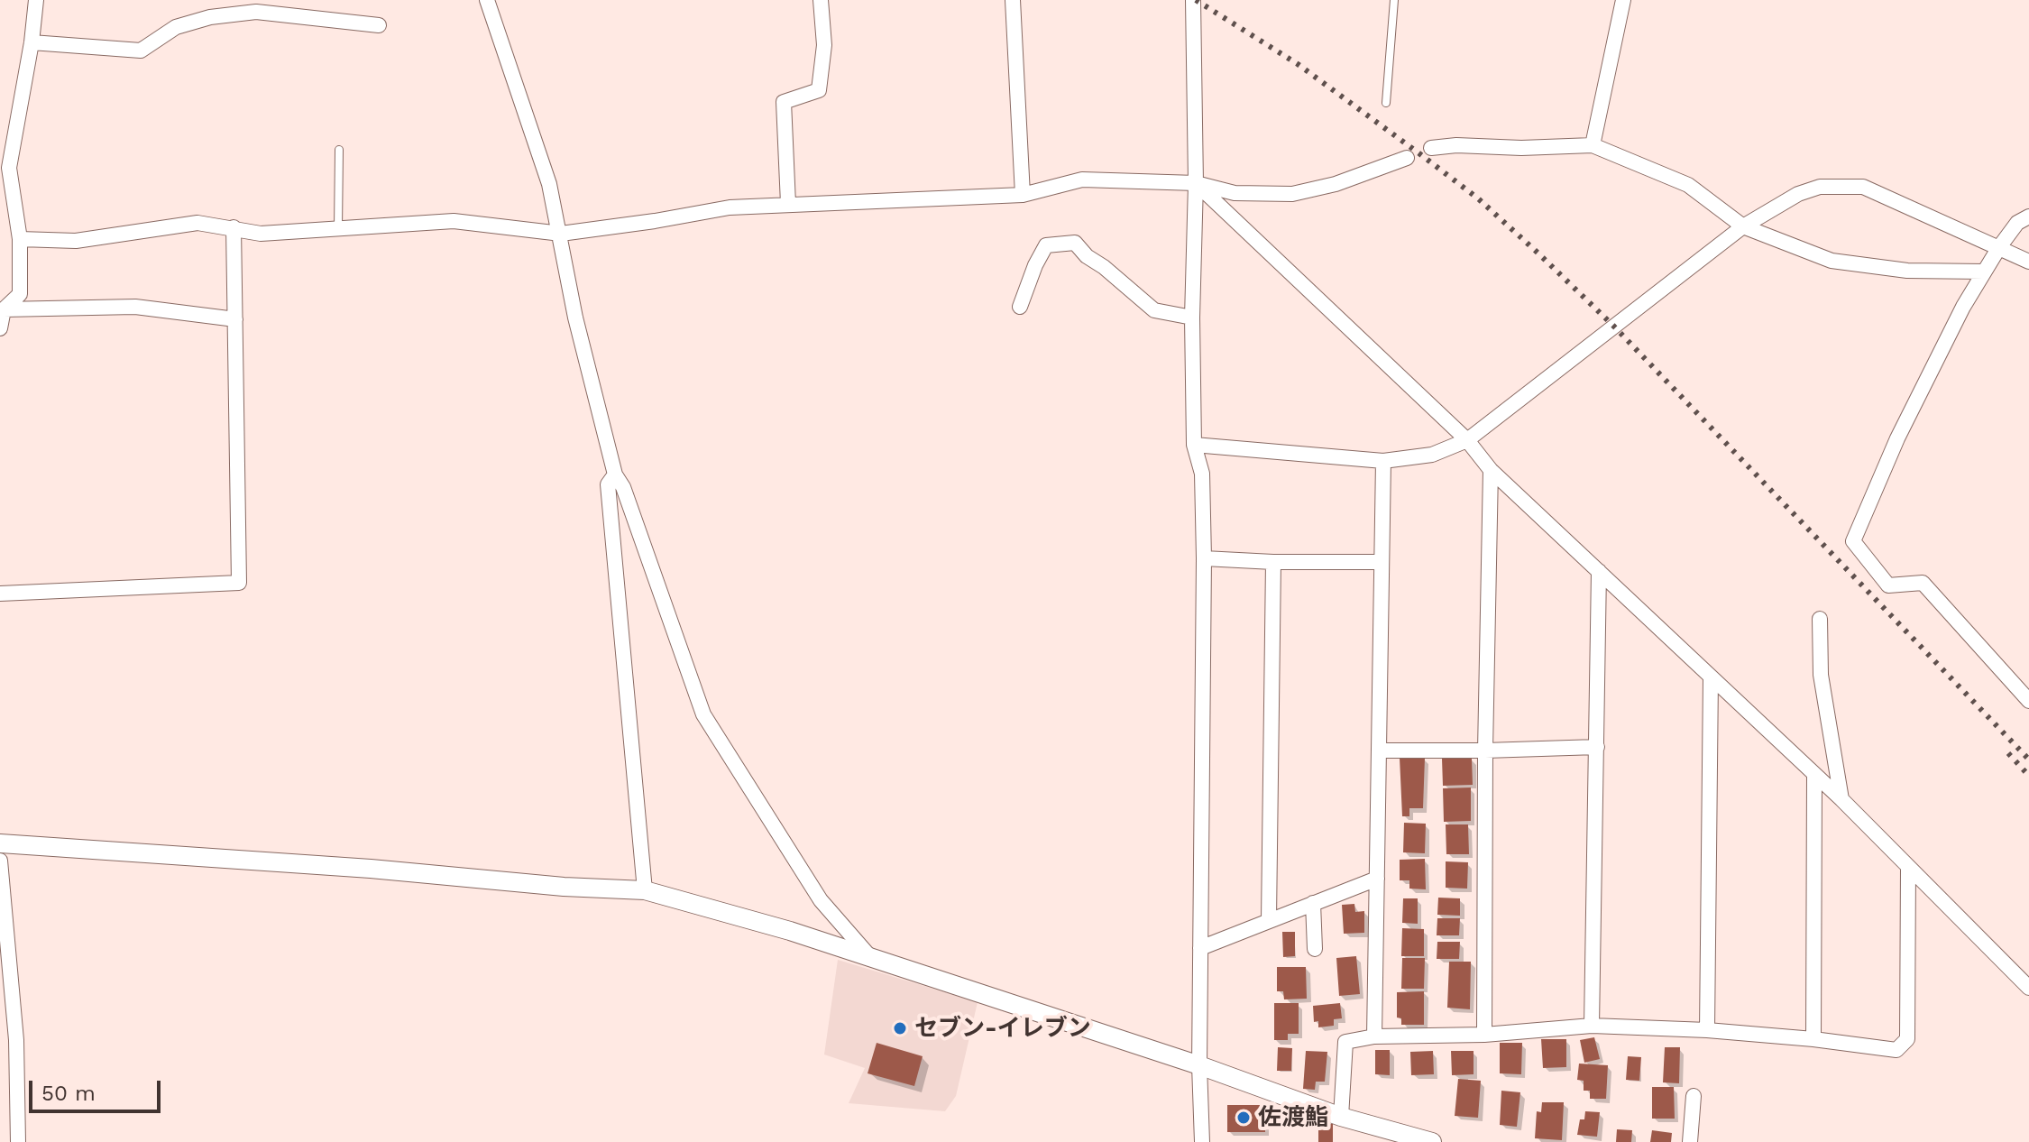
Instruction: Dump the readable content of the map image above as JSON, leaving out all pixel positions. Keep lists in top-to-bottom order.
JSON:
{
  "places": ["セブン-イレブン", "佐渡鮨"],
  "scale_bar": "50 m"
}
